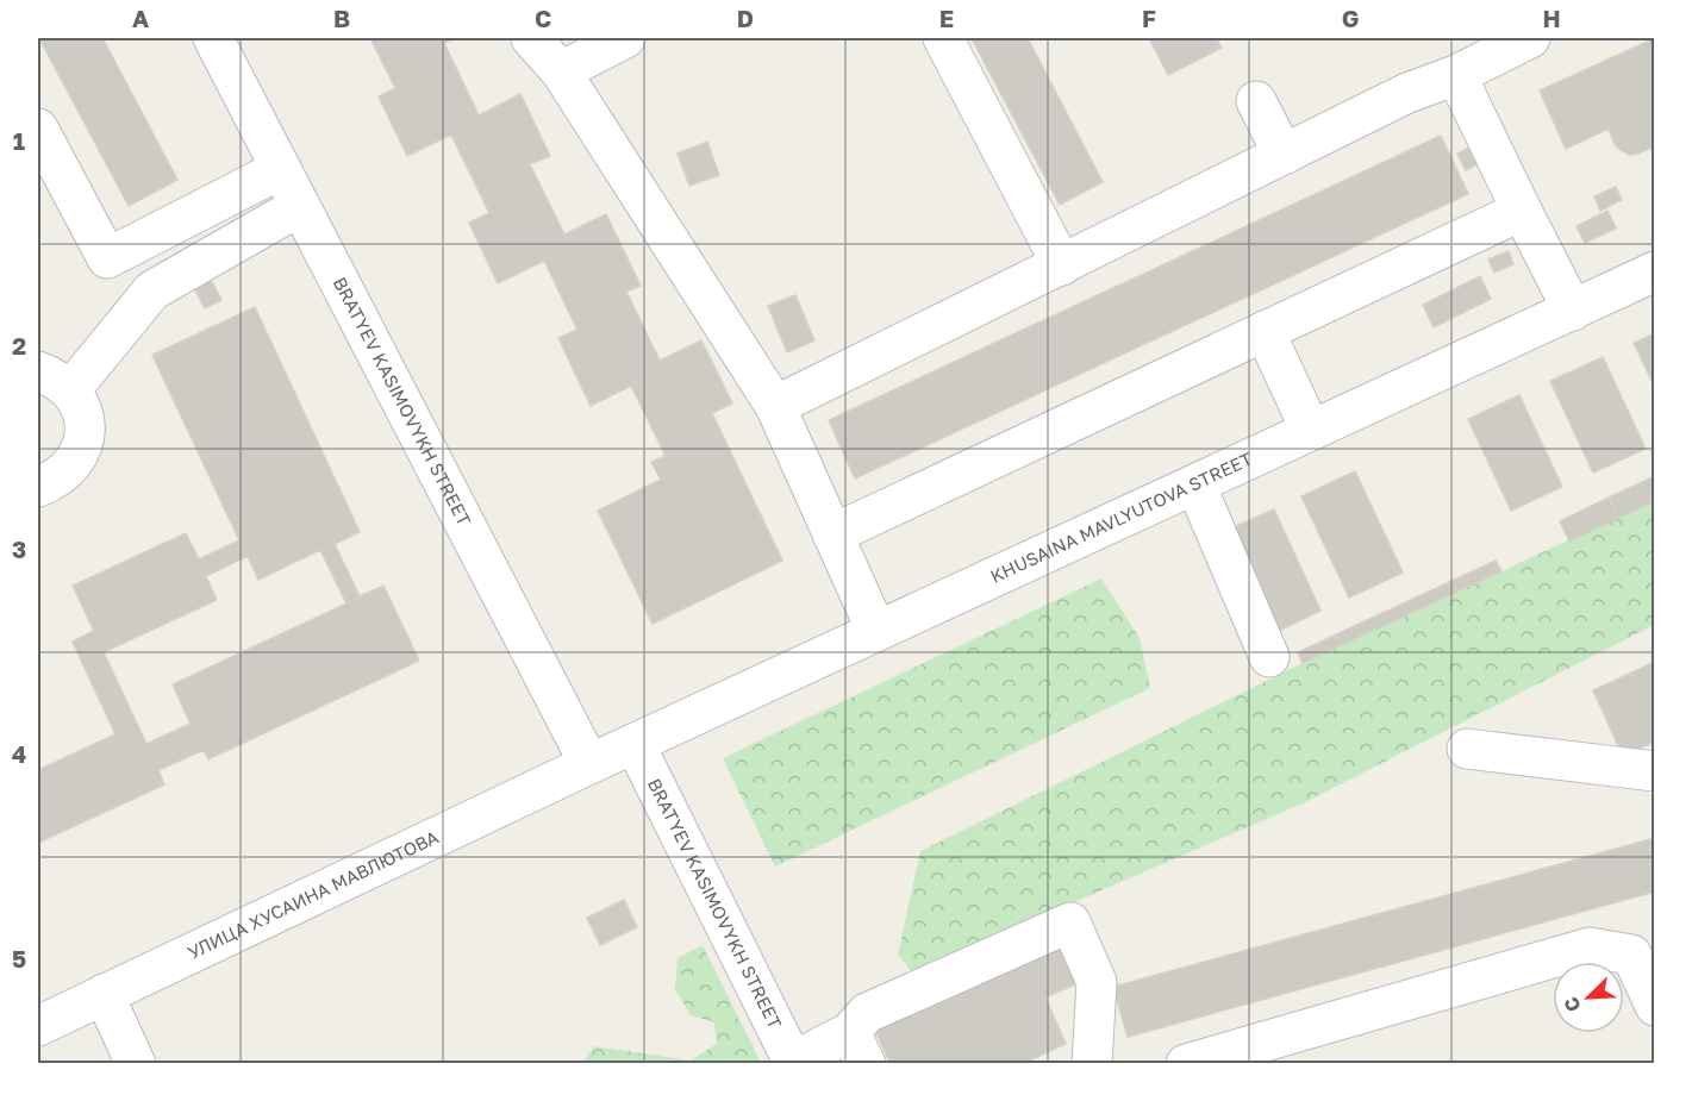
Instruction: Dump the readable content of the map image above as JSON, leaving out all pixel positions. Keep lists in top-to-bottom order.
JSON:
{
  "streets": {
    "street": ["BRATYEV KASIMOVYKH STREET", "KHUSAINA MAVLYUTOVA STREET", "УЛИЦА ХУСАИНА МАВЛЮТОВА"]
  },
  "crossings": [
    ["BRATYEV KASIMOVYKH STREET", "KHUSAINA MAVLYUTOVA STREET"],
    ["BRATYEV KASIMOVYKH STREET", "УЛИЦА ХУСАИНА МАВЛЮТОВА"],
    ["KHUSAINA MAVLYUTOVA STREET", "УЛИЦА ХУСАИНА МАВЛЮТОВА"]
  ],
  "north": "bottom left",
  "grid": {
    "columns": [
      "A",
      "B",
      "C",
      "D",
      "E",
      "F",
      "G",
      "H"
    ],
    "rows": [
      "1",
      "2",
      "3",
      "4",
      "5"
    ]
  }
}
